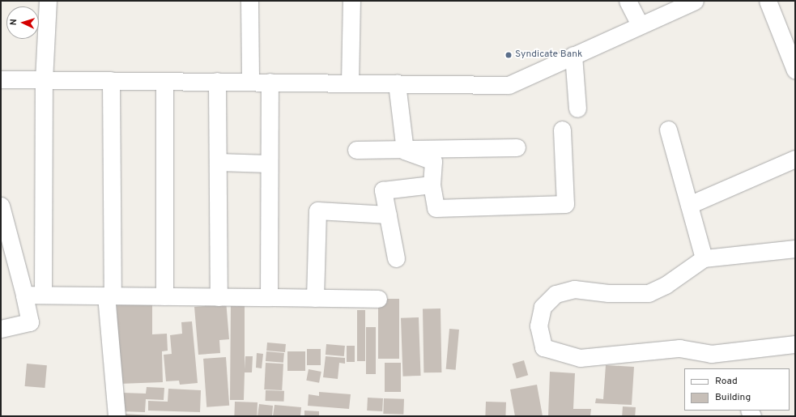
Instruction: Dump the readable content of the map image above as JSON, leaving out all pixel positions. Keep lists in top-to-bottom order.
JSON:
{
  "places": ["Syndicate Bank"],
  "legend": ["Road", "Building"],
  "north": "left"
}
